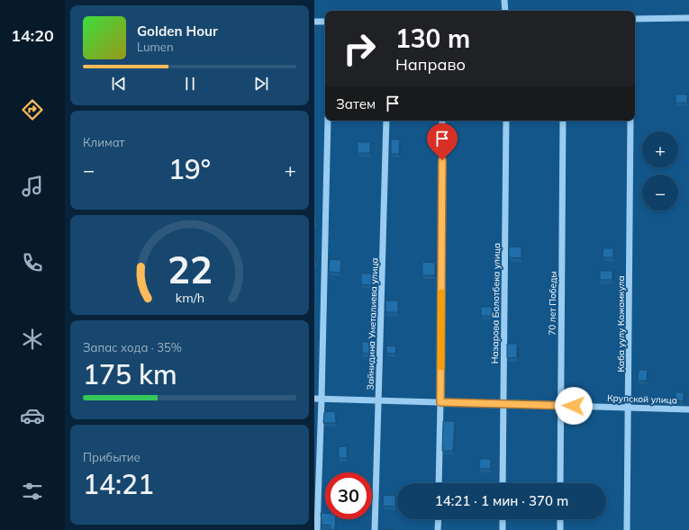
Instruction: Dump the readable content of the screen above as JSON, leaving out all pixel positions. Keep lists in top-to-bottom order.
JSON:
{
  "streets": {
    "street": [
      "Назарова Болотбека улица",
      "70 лет Победы",
      "Зайнидина Уметалиева улица",
      "Каба уулу Кожомкула",
      "Крупской улица"
    ]
  },
  "crossings": [
    ["Назарова Болотбека улица", "Крупской улица"],
    ["70 лет Победы", "Крупской улица"],
    ["Зайнидина Уметалиева улица", "Крупской улица"],
    ["Каба уулу Кожомкула", "Крупской улица"]
  ],
  "page": {
    "tabs": "14:20",
    "turn": ["130 m", "Направо"],
    "song": ["Golden Hour", "Lumen"],
    "then": "Затем",
    "tile": [
      "Климат",
      ["Запас хода · 35%", "175 km"],
      ["Прибытие", "14:21"]
    ],
    "map_buttons": ["+", "−"],
    "heat": ["−", "19°", "+"],
    "limit": "30",
    "trip": "14:21 · 1 мин · 370 m",
    "gauge": ["22", "km/h"]
  }
}
